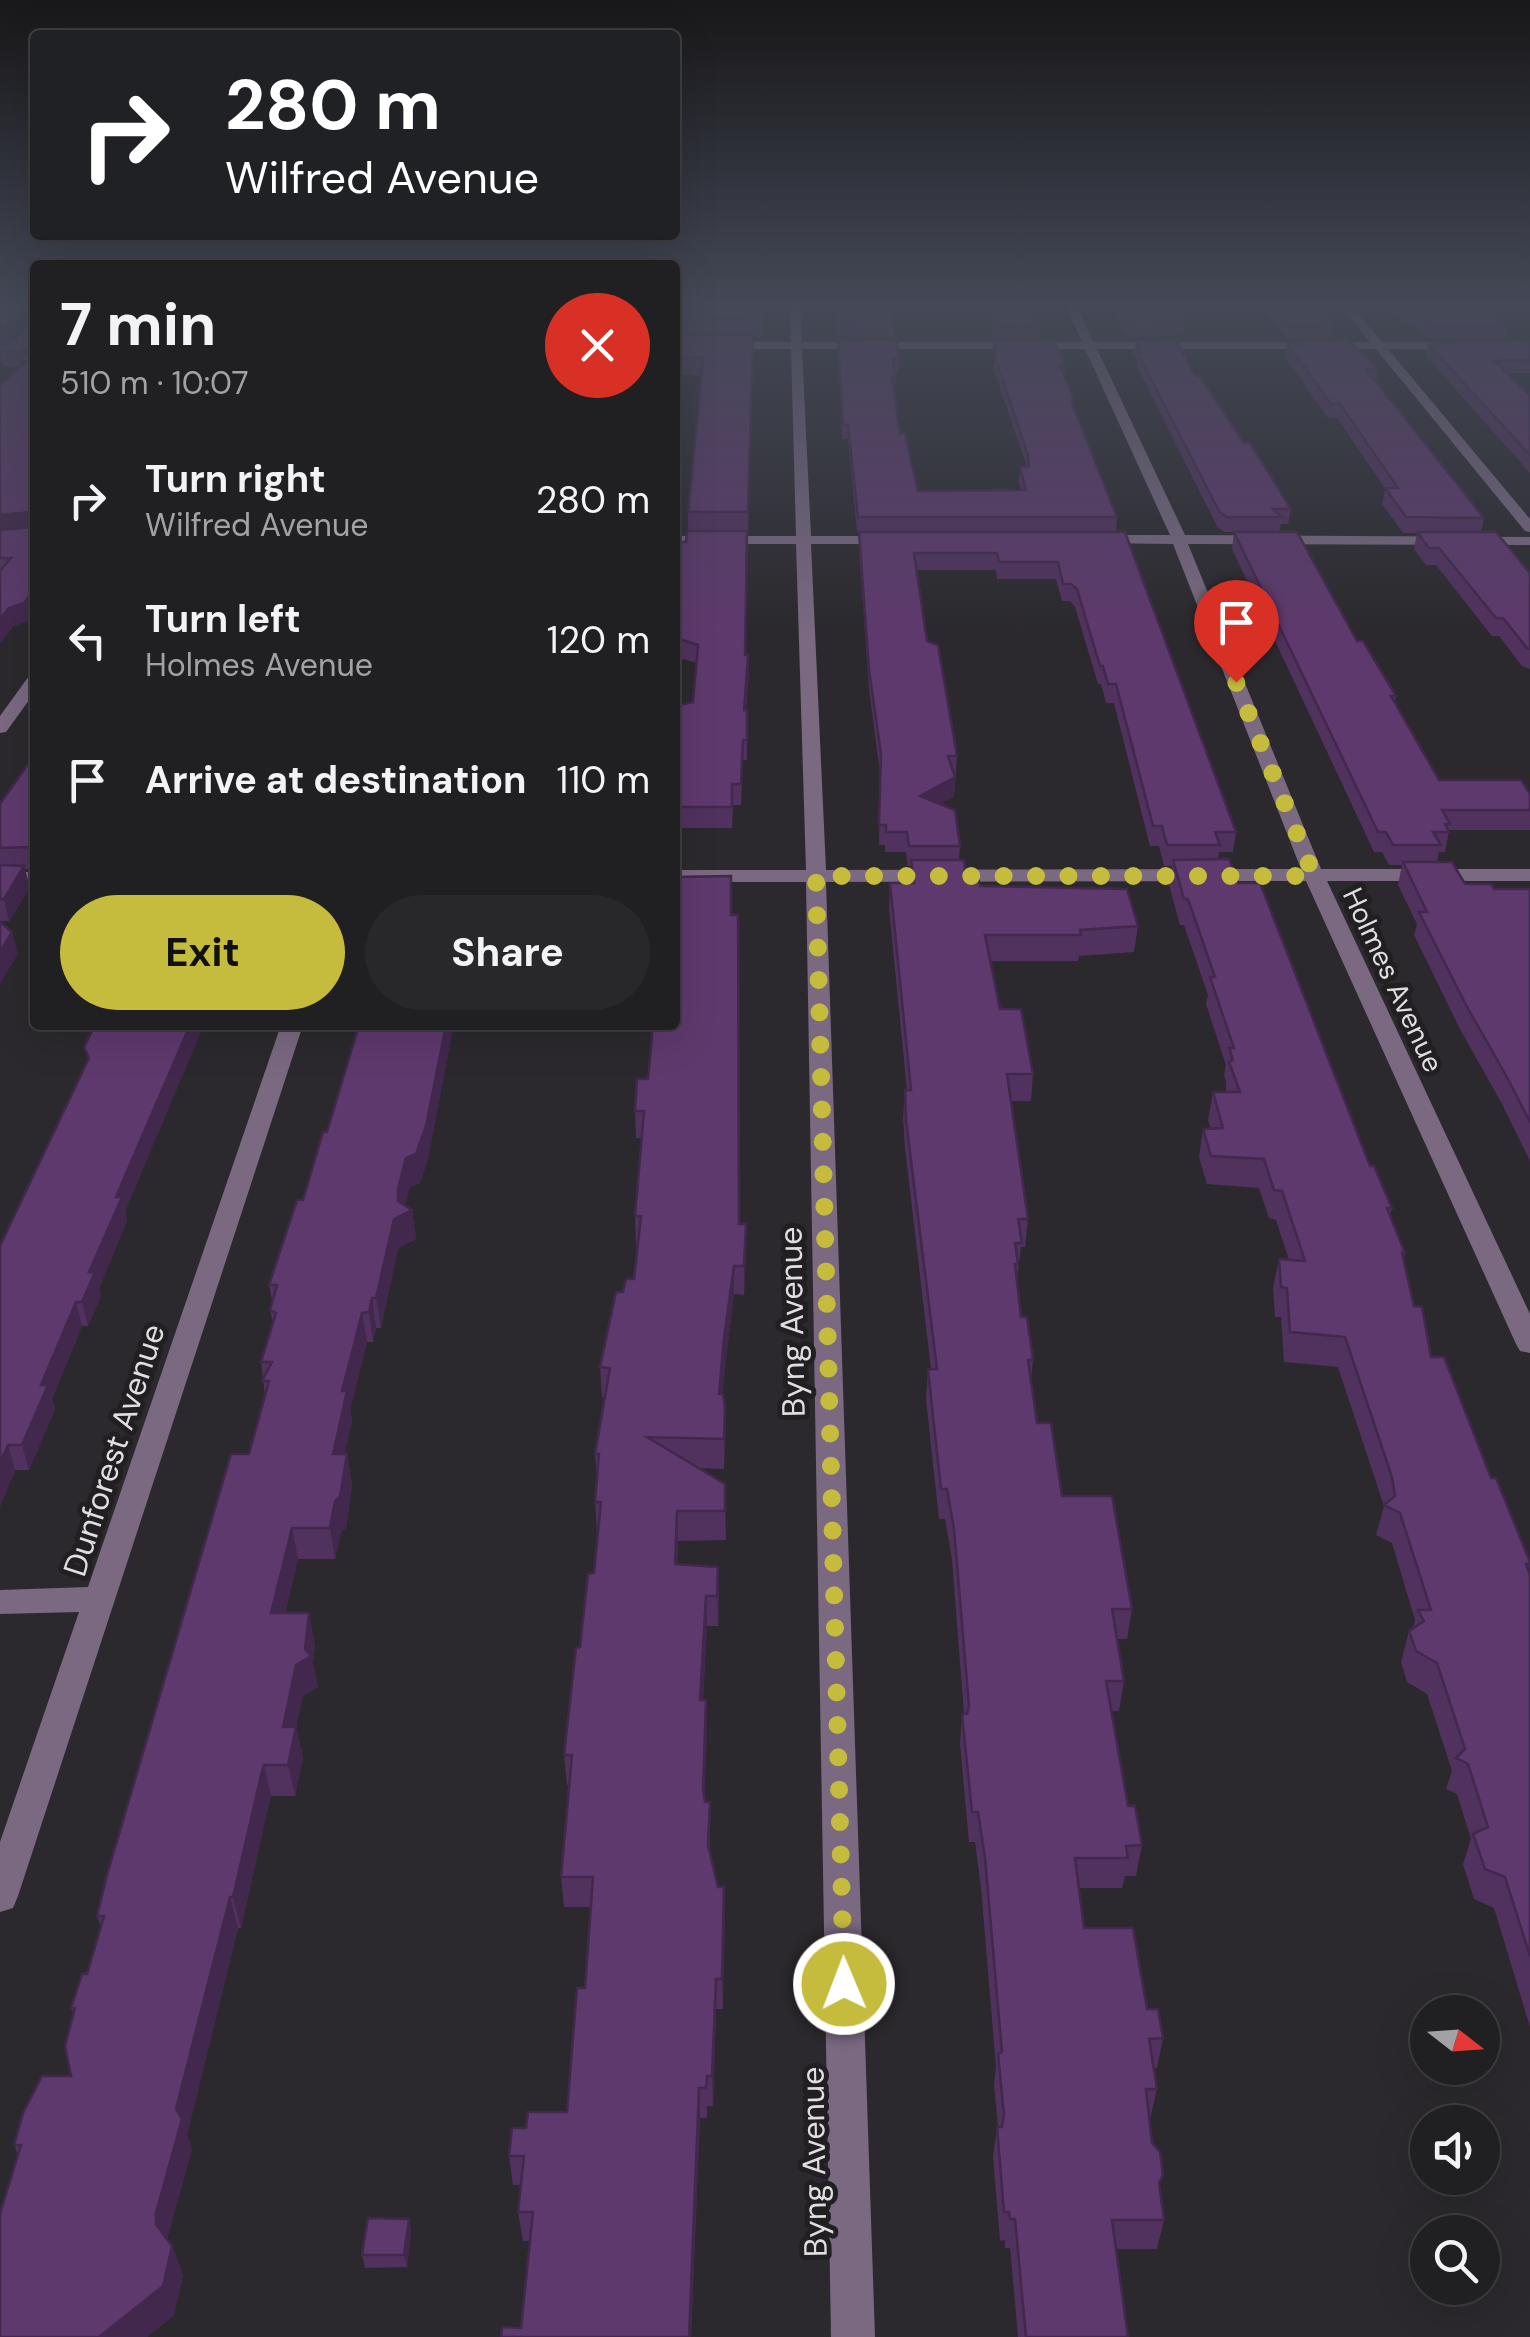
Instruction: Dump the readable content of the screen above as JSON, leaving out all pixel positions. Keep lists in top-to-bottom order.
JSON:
{
  "streets": {
    "street": ["Holmes Avenue", "Byng Avenue", "Dunforest Avenue"]
  },
  "north": "right",
  "page": {
    "turn": ["280 m", "Wilfred Avenue"],
    "heading": ["7 min", "510 m · 10:07"],
    "list": [
      {
        "name": "Turn right",
        "note": "Wilfred Avenue",
        "value": "280 m"
      },
      {
        "name": "Turn left",
        "note": "Holmes Avenue",
        "value": "120 m"
      },
      {
        "name": "Arrive at destination",
        "value": "110 m"
      }
    ],
    "buttons": ["Exit", "Share"]
  }
}
